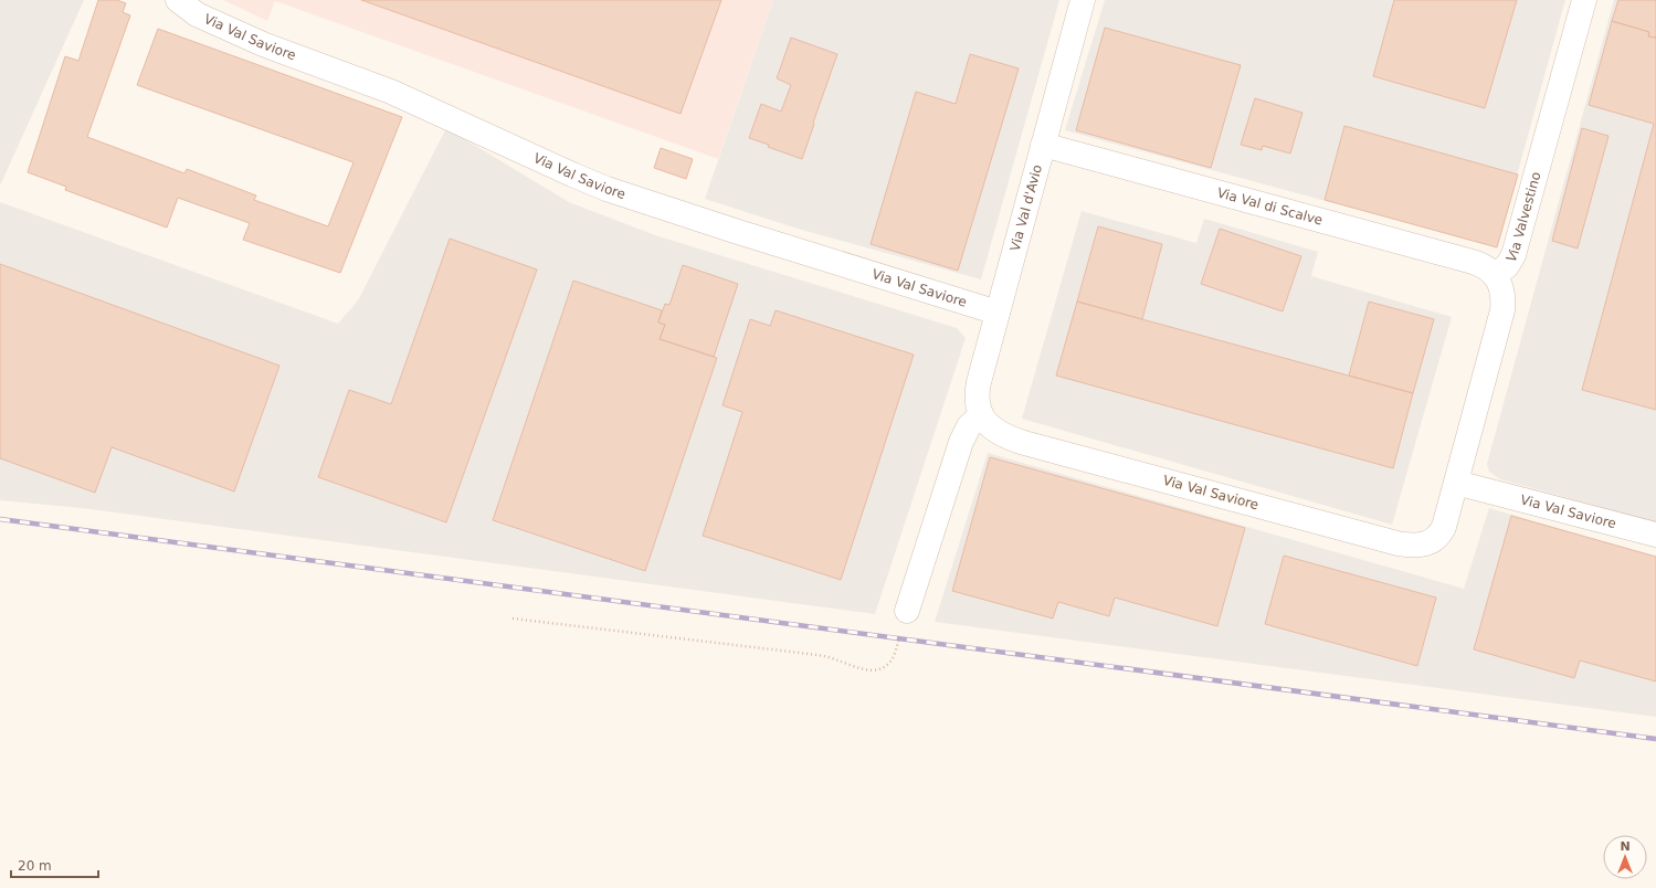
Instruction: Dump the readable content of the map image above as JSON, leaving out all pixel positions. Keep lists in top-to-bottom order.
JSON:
{
  "streets": {
    "street": [
      "Via Val Saviore",
      "Via Val di Scalve",
      "Via Val d'Avio",
      "Via Valvestino"
    ]
  },
  "crossings": [
    ["Via Val Saviore", "Via Val d'Avio"],
    ["Via Val Saviore", "Via Valvestino"],
    ["Via Val di Scalve", "Via Val d'Avio"],
    ["Via Val di Scalve", "Via Valvestino"]
  ],
  "scale_bar": "20 m",
  "north": "top"
}
